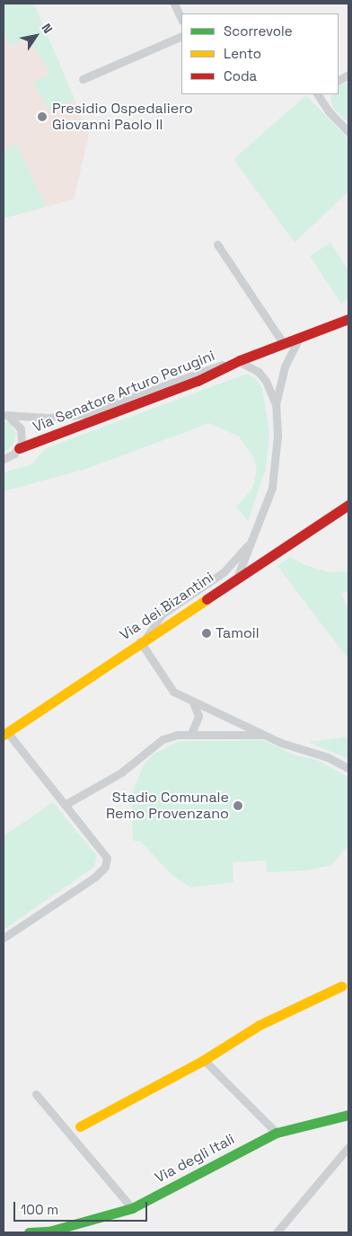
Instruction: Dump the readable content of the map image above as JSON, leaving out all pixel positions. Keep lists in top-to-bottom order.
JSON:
{
  "streets": {
    "street": ["Via Senatore Arturo Perugini", "Via dei Bizantini", "Via degli Itali"]
  },
  "places": ["Presidio Ospedaliero Giovanni Paolo II", "Tamoil", "Stadio Comunale Remo Provenzano"],
  "legend": ["Scorrevole", "Lento", "Coda"],
  "scale_bar": "100 m",
  "north": "top right"
}
